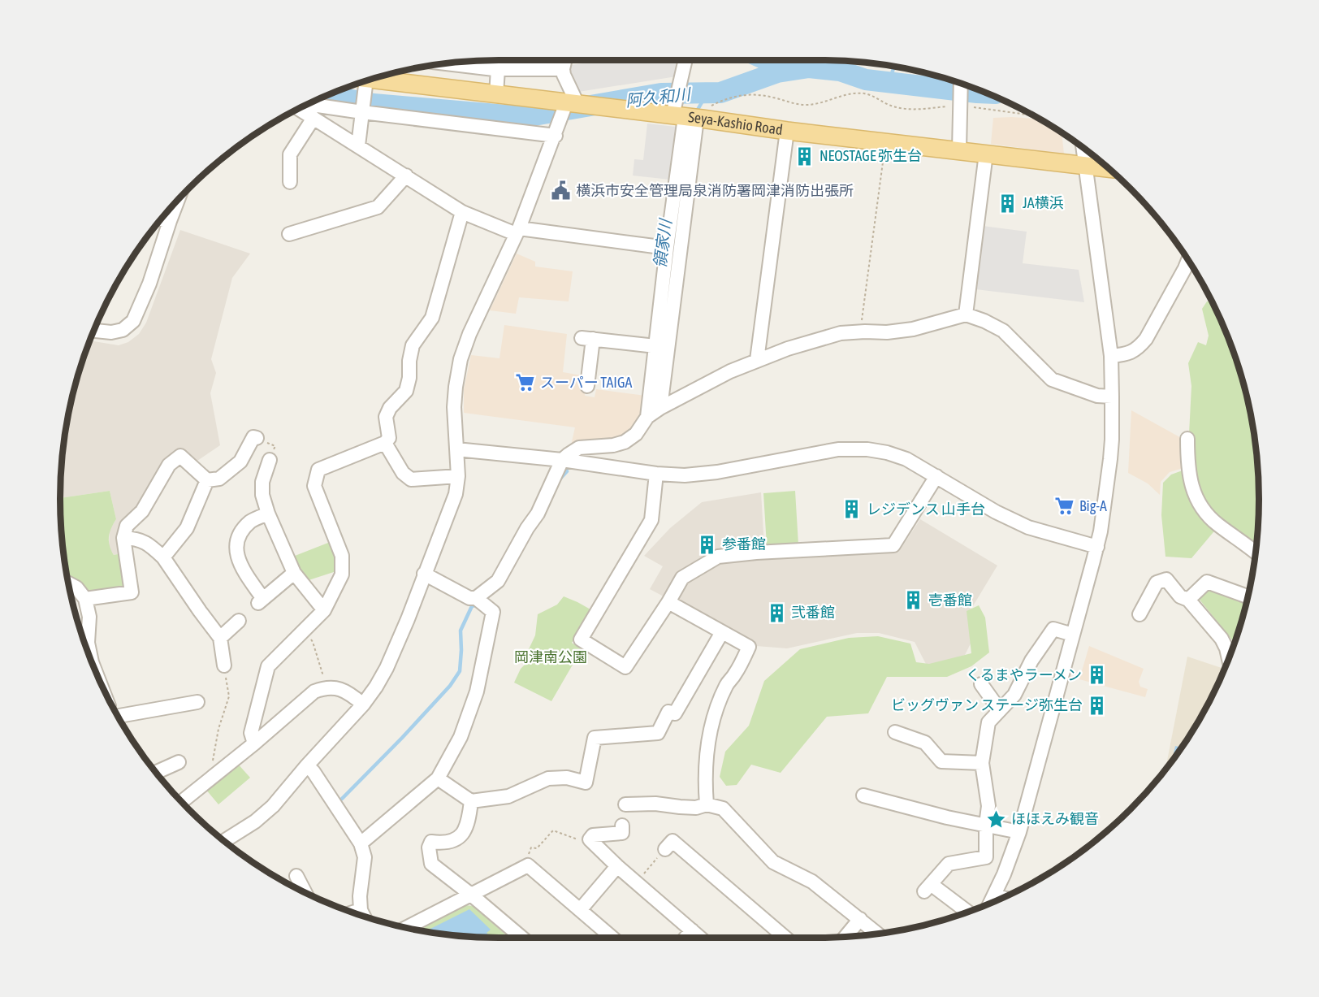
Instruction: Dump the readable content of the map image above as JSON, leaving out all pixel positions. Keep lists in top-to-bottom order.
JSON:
{
  "streets": {
    "main road": ["Seya-Kashio Road"]
  },
  "water": ["阿久和川", "領家川"],
  "parks": ["岡津南公園"],
  "places": {
    "building": [
      "NEOSTAGE 弥生台",
      "JA横浜",
      "レジデンス 山手台",
      "参番館",
      "壱番館",
      "弐番館",
      "くるまやラーメン",
      "ビッグヴァン ステージ弥生台"
    ],
    "public building": ["横浜市安全管理局泉消防署岡津消防出張所"],
    "supermarket": ["スーパー TAIGA", "Big-A"],
    "place": ["ほほえみ観音"]
  }
}
